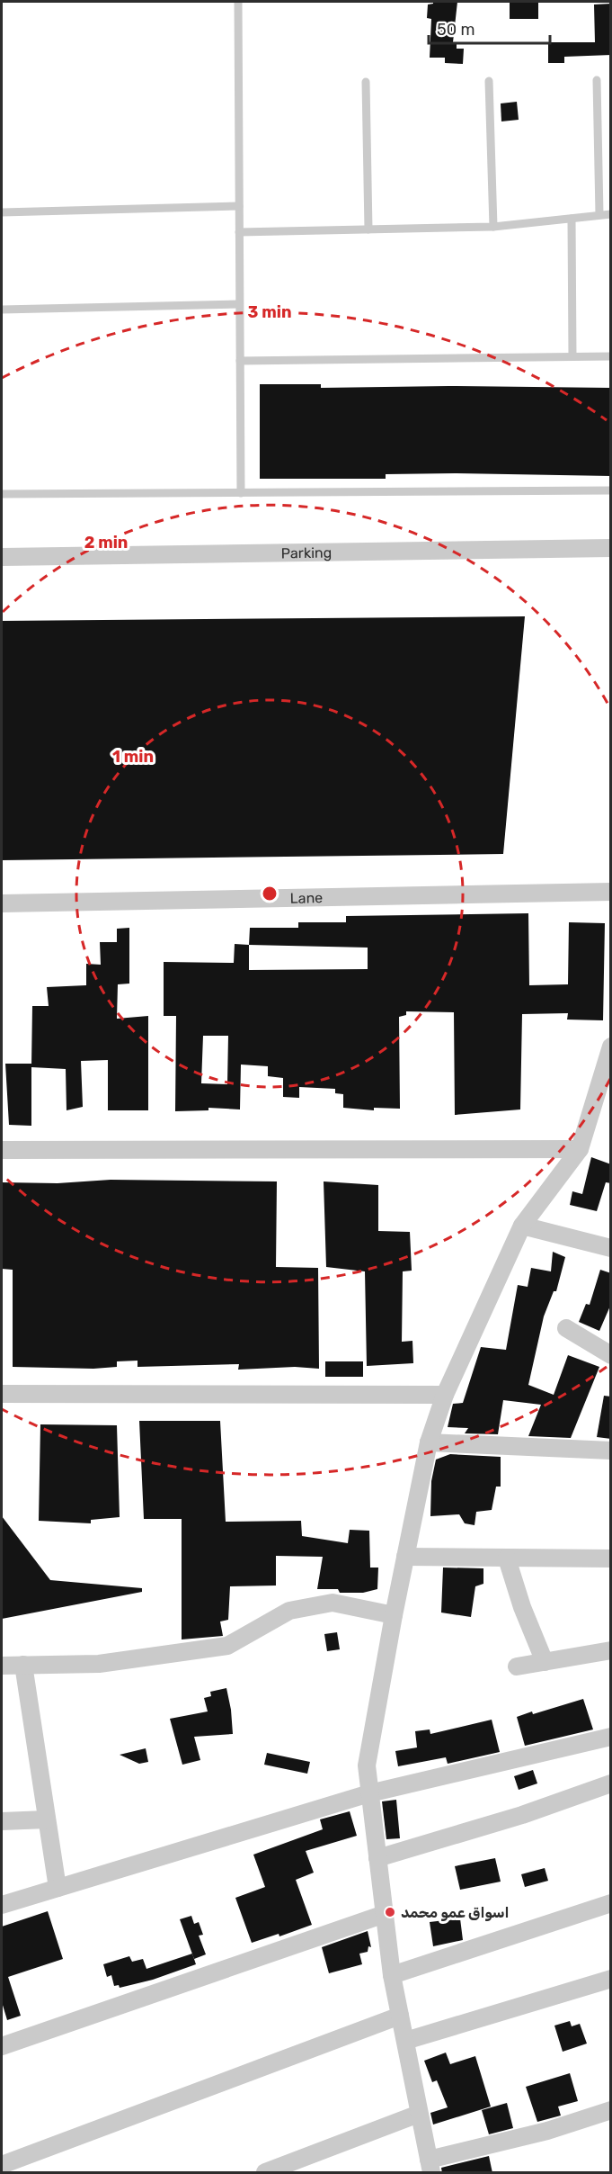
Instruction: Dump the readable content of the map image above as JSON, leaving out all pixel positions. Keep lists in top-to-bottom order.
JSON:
{
  "streets": {
    "street": ["Parking", "Lane"]
  },
  "places": ["اسواق عمو محمد"],
  "scale_bar": "50 m",
  "rings": ["3 min", "2 min", "1 min"]
}
